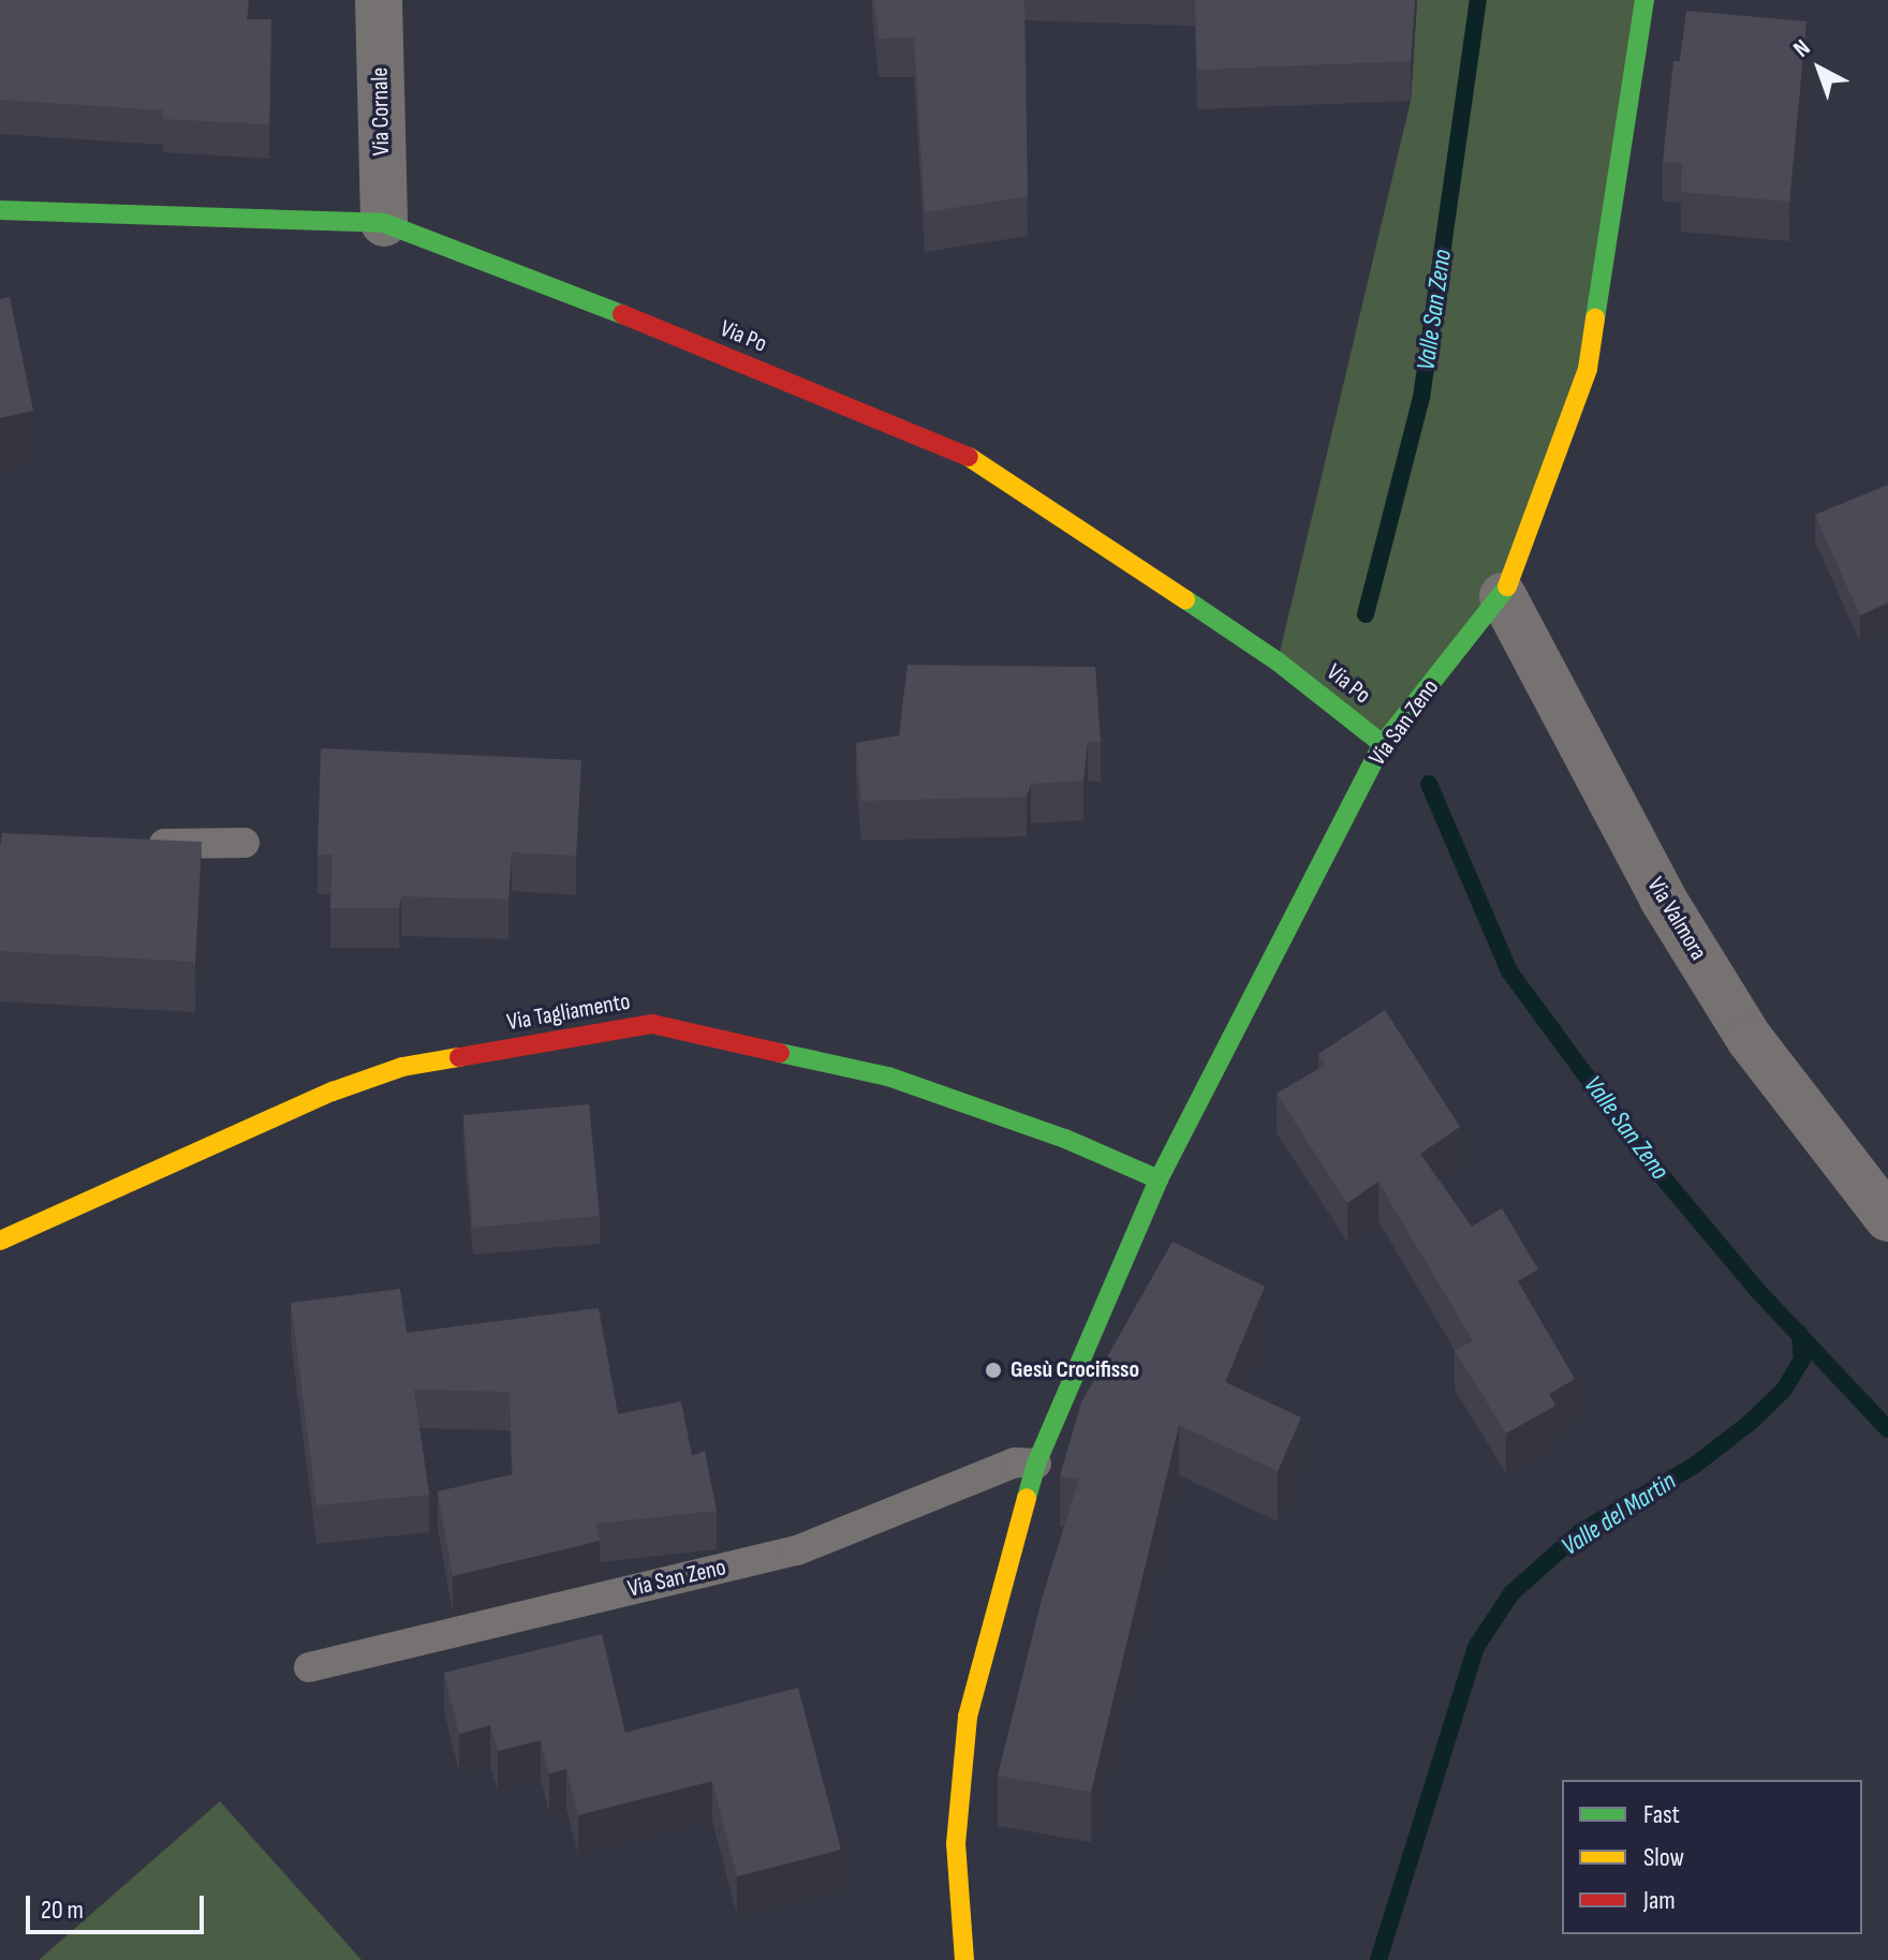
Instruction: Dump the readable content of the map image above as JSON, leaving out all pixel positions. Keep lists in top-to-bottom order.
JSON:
{
  "streets": {
    "street": [
      "Via Cornale",
      "Via Po",
      "Via San Zeno",
      "Via Valmora",
      "Via Tagliamento"
    ]
  },
  "crossings": [
    ["Via Cornale", "Via Po"],
    ["Via Po", "Via San Zeno"],
    ["Via San Zeno", "Via Valmora"],
    ["Via San Zeno", "Via Tagliamento"]
  ],
  "water": ["Valle San Zeno", "Valle del Martin"],
  "places": ["Gesù Crocifisso"],
  "legend": ["Fast", "Slow", "Jam"],
  "scale_bar": "20 m",
  "north": "top left"
}
